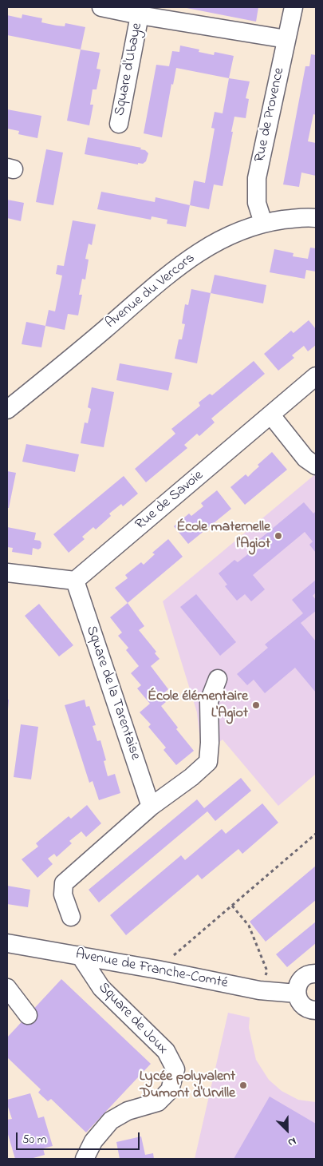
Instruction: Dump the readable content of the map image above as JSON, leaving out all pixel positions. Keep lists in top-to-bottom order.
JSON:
{
  "streets": {
    "street": [
      "Square d'Ubaye",
      "Rue de Provence",
      "Avenue du Vercors",
      "Rue de Savoie",
      "Square de la Tarentaise",
      "Avenue de Franche-Comté",
      "Square de Joux"
    ]
  },
  "crossings": [
    ["Rue de Provence", "Avenue du Vercors"],
    ["Rue de Savoie", "Square de la Tarentaise"],
    ["Avenue de Franche-Comté", "Square de Joux"]
  ],
  "places": ["École maternelle l'Agiot", "École élémentaire L'Agiot", "Lycée polyvalent Dumont d'Urville"],
  "scale_bar": "50 m",
  "north": "bottom right"
}
